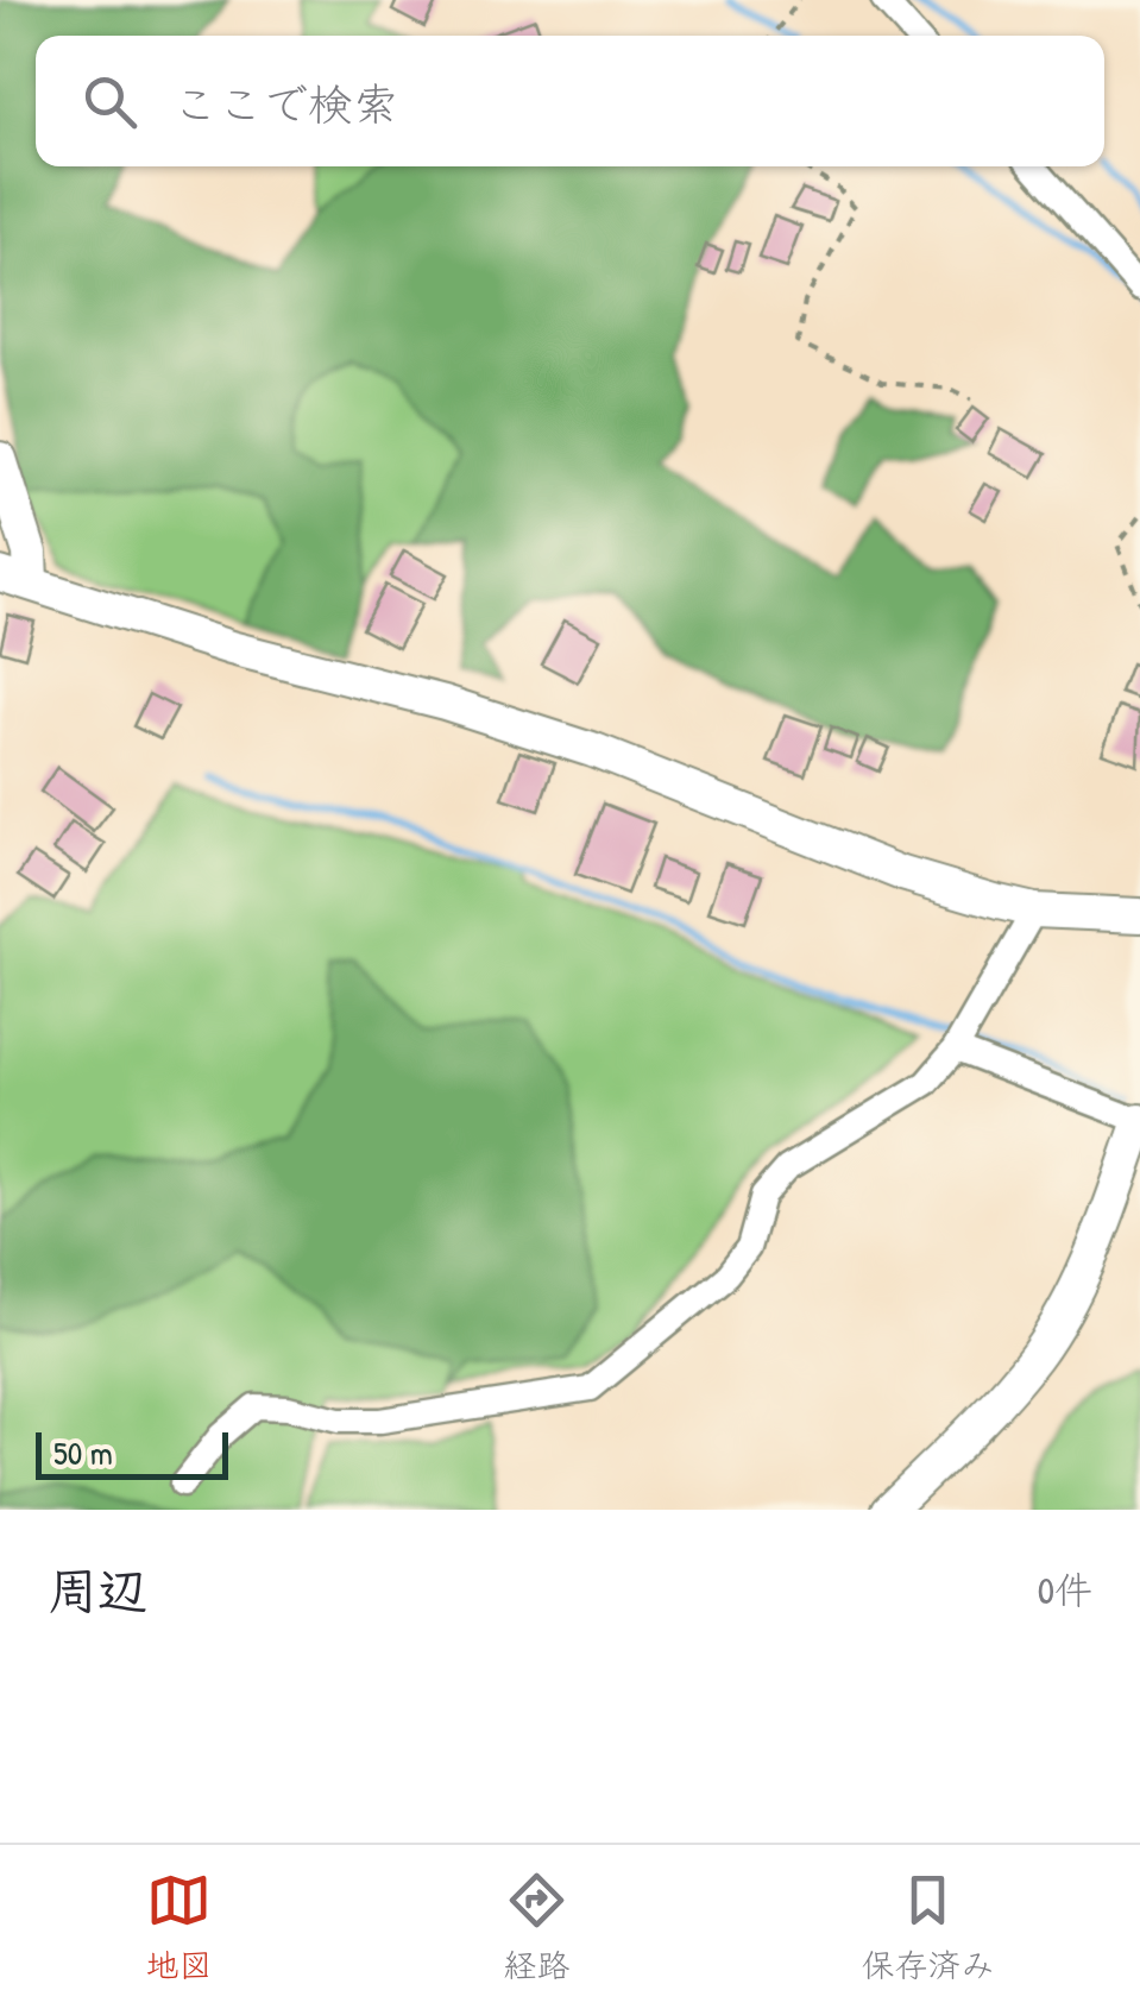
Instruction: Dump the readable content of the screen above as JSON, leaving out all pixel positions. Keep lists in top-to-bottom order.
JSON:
{
  "scale_bar": "50 m",
  "page": {
    "search": "ここで検索",
    "scale": "50 m",
    "heading": ["周辺", "0件"],
    "nav": ["地図", "経路", "保存済み"]
  }
}
